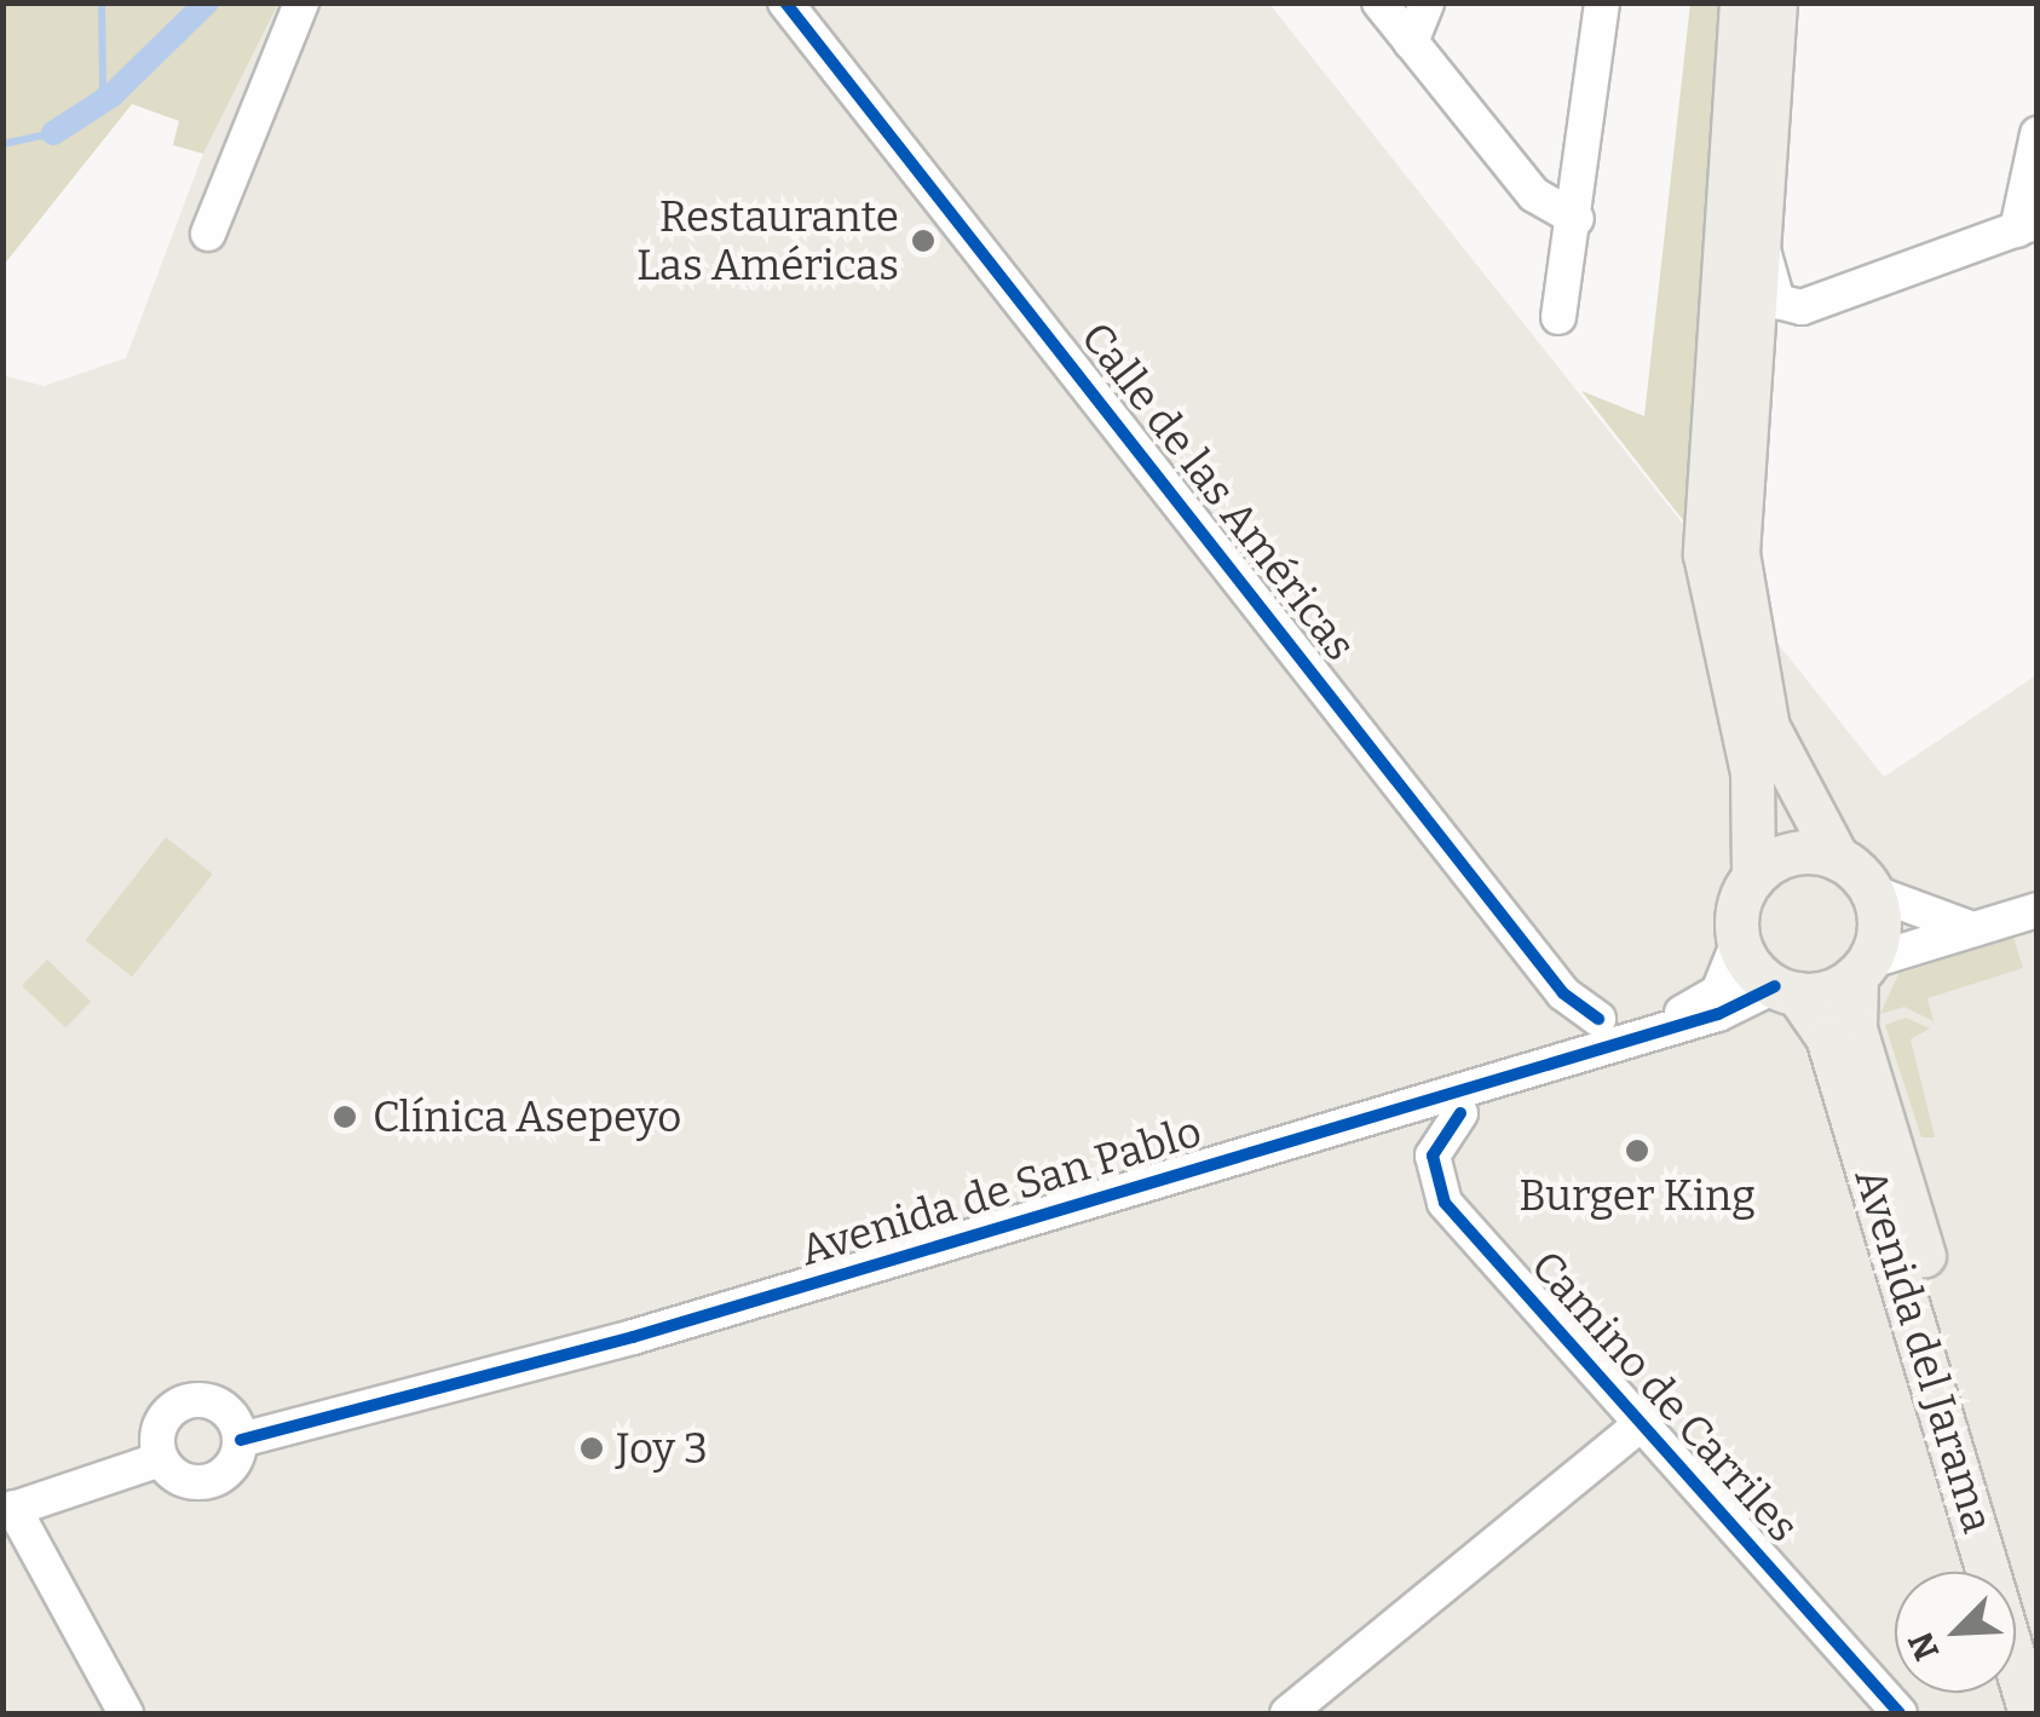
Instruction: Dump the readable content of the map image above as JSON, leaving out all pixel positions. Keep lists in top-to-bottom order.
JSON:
{
  "streets": {
    "main road": ["Avenida del Jarama"],
    "street": ["Calle de las Américas", "Avenida de San Pablo", "Camino de Carriles"]
  },
  "crossings": [
    ["Avenida de San Pablo", "Avenida del Jarama"]
  ],
  "places": [
    "Restaurante Las Américas",
    "Clínica Asepeyo",
    "Burger King",
    "Joy 3"
  ],
  "north": "bottom left"
}
